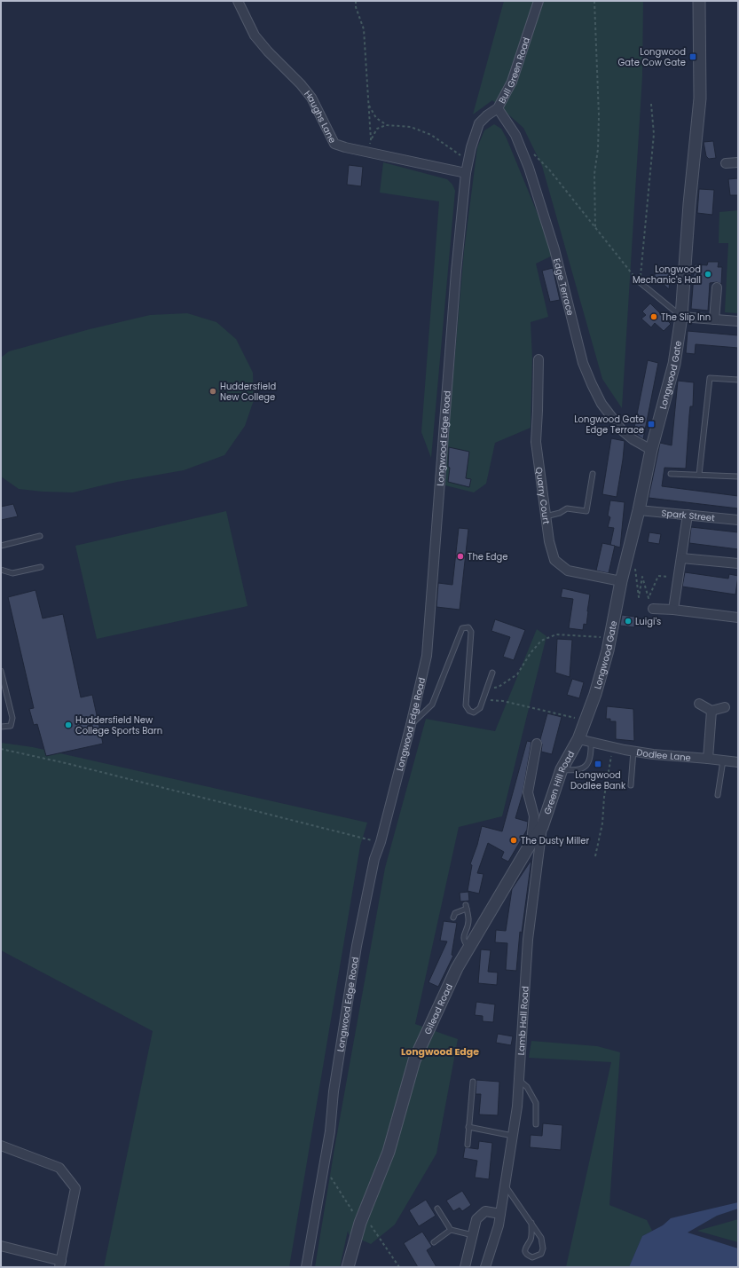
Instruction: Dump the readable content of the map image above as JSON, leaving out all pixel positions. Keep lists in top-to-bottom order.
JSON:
{
  "streets": {
    "street": [
      "Bull Green Road",
      "Haughs Lane",
      "Edge Terrace",
      "Longwood Gate",
      "Longwood Edge Road",
      "Quarry Court",
      "Spark Street",
      "Dodlee Lane",
      "Green Hill Road",
      "Gilead Road",
      "Lamb Hall Road"
    ]
  },
  "crossings": [
    ["Bull Green Road", "Haughs Lane"],
    ["Bull Green Road", "Edge Terrace"],
    ["Bull Green Road", "Longwood Edge Road"],
    ["Haughs Lane", "Longwood Edge Road"],
    ["Edge Terrace", "Longwood Gate"],
    ["Longwood Gate", "Quarry Court"],
    ["Longwood Gate", "Spark Street"],
    ["Longwood Gate", "Dodlee Lane"],
    ["Longwood Gate", "Green Hill Road"],
    ["Dodlee Lane", "Green Hill Road"],
    ["Green Hill Road", "Gilead Road"],
    ["Green Hill Road", "Lamb Hall Road"],
    ["Gilead Road", "Lamb Hall Road"]
  ],
  "districts": ["Longwood Edge"],
  "places": {
    "transit": ["Longwood Gate Cow Gate", "Longwood Gate Edge Terrace", "Longwood Dodlee Bank"],
    "other": [
      "Longwood Mechanic's Hall",
      "The Slip Inn",
      "Huddersfield New College",
      "The Edge",
      "Luigi's",
      "Huddersfield New College Sports Barn",
      "The Dusty Miller"
    ]
  }
}
